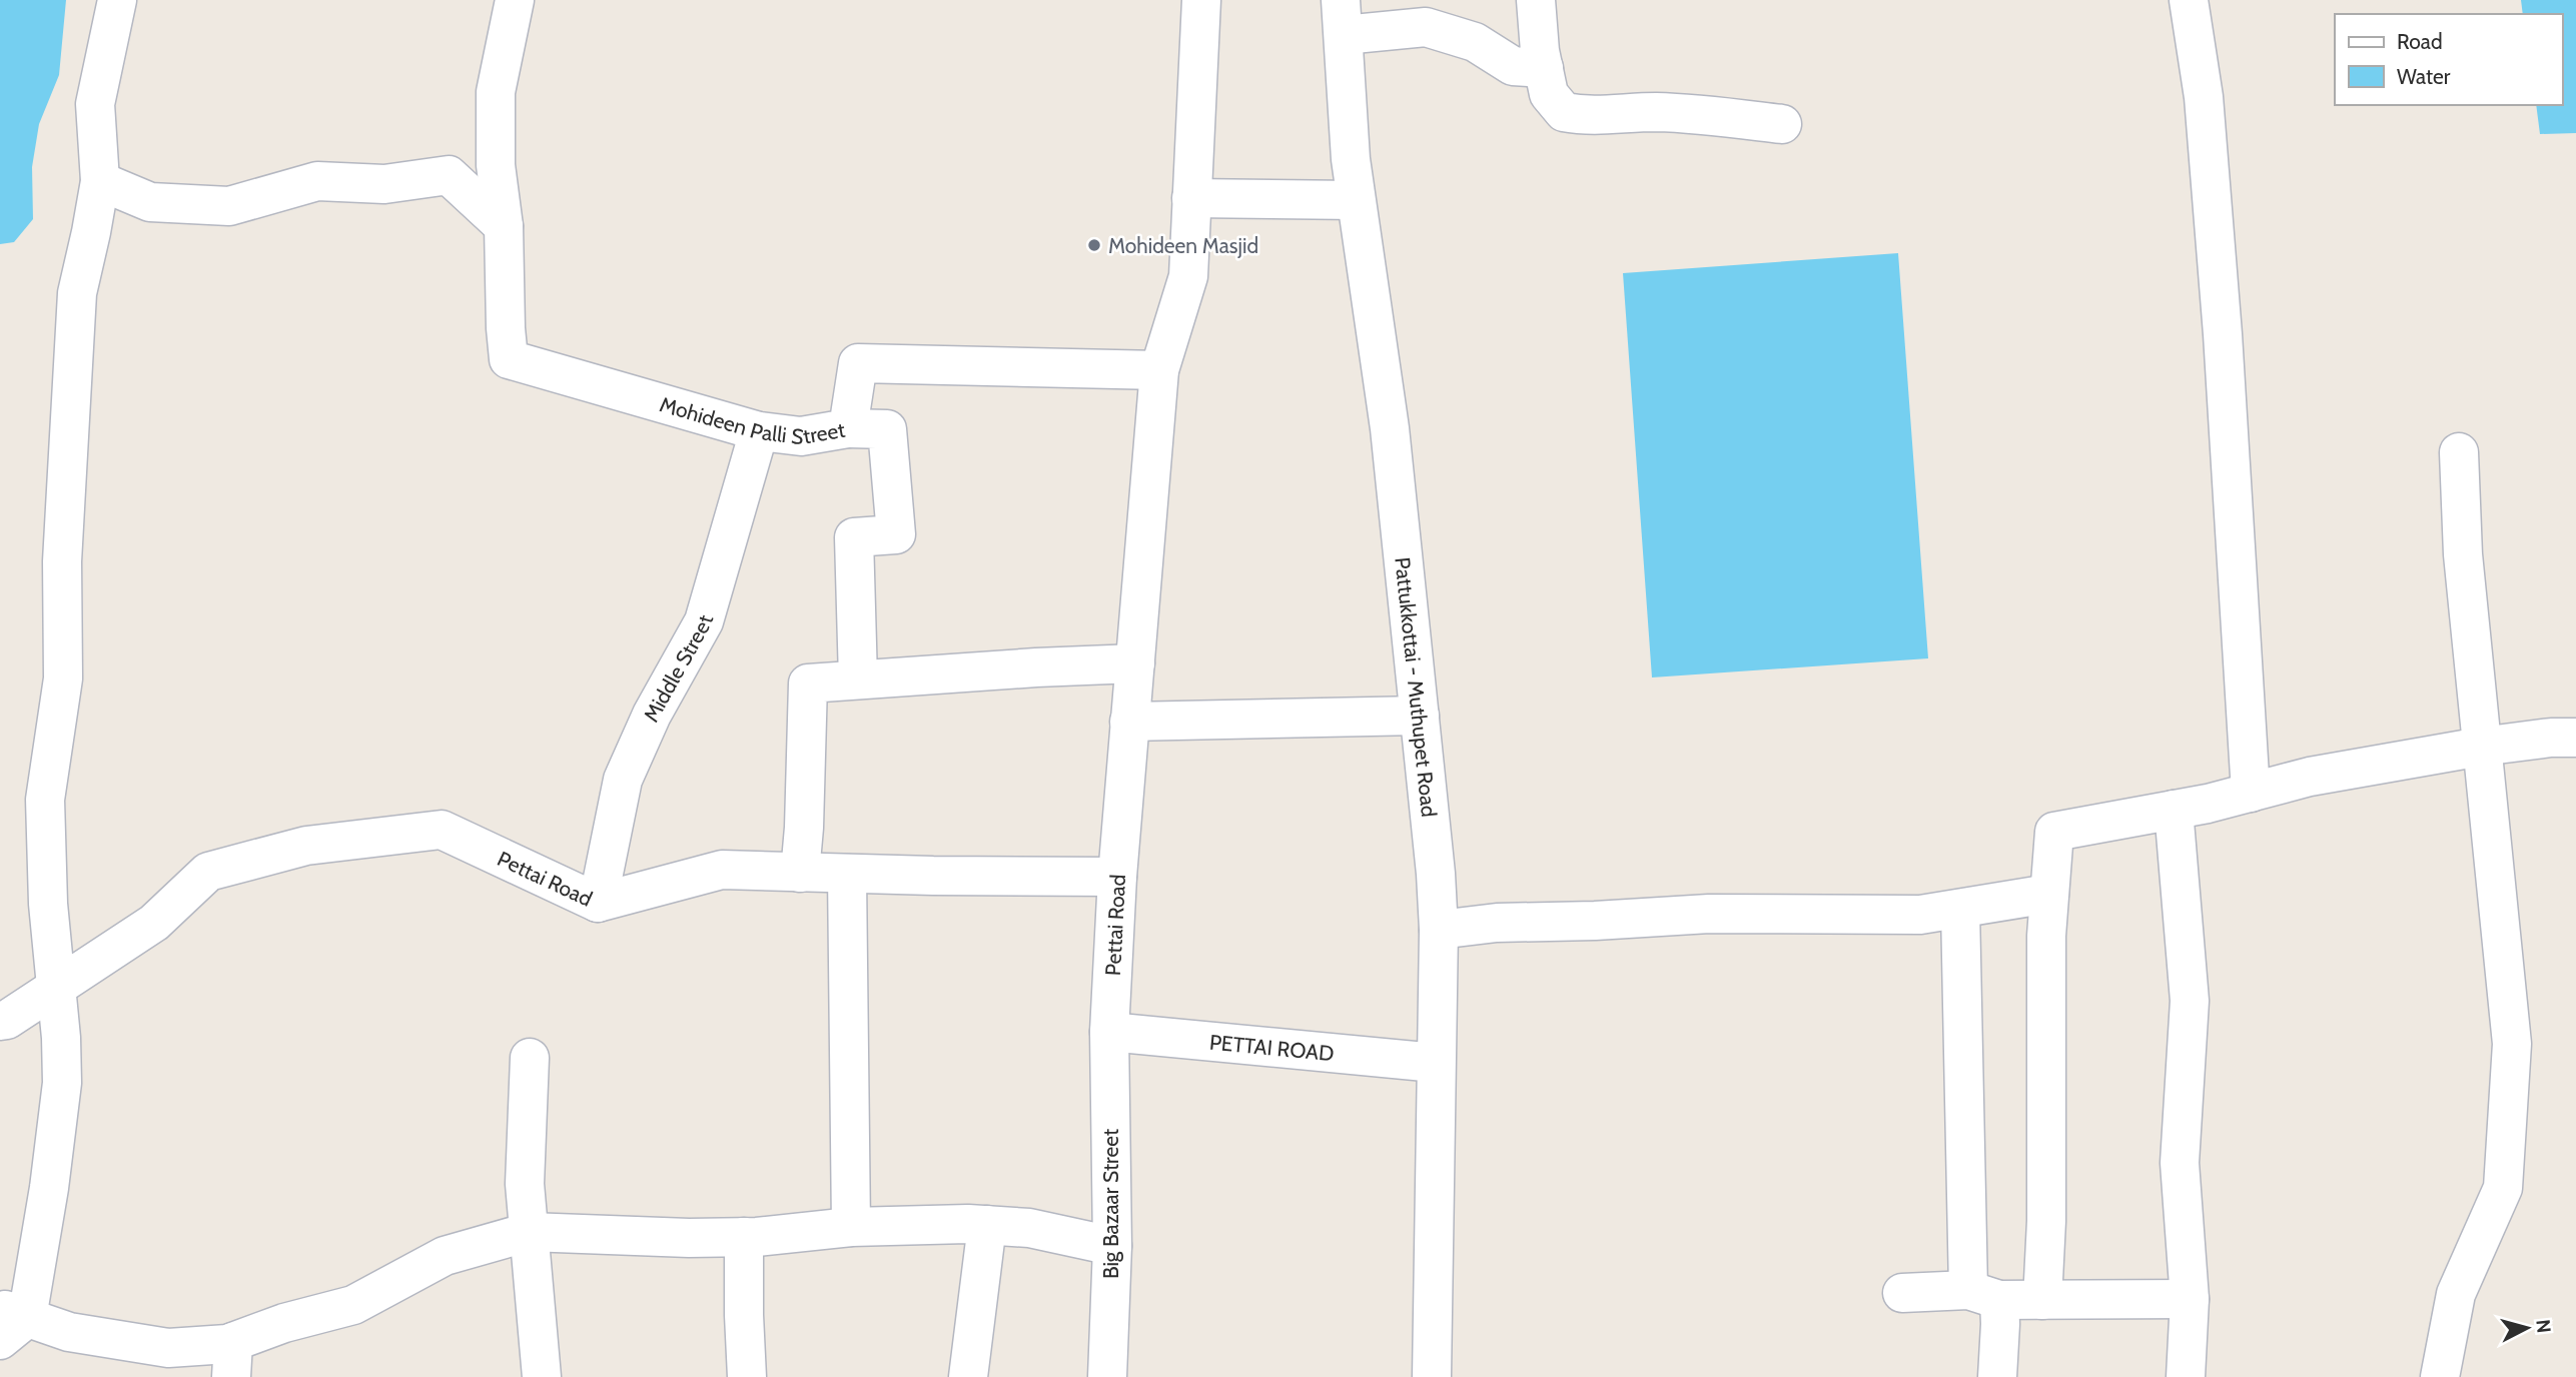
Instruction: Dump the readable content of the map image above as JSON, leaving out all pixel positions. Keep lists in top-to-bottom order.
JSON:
{
  "streets": {
    "street": [
      "Mohideen Palli Street",
      "Middle Street",
      "Pattukkottai - Muthupet Road",
      "Pettai Road",
      "PETTAI ROAD",
      "Big Bazaar Street"
    ]
  },
  "crossings": [
    ["Mohideen Palli Street", "Middle Street"],
    ["Middle Street", "Pettai Road"],
    ["Pattukkottai - Muthupet Road", "PETTAI ROAD"],
    ["Pettai Road", "PETTAI ROAD"],
    ["Pettai Road", "Big Bazaar Street"],
    ["PETTAI ROAD", "Big Bazaar Street"]
  ],
  "places": ["Mohideen Masjid"],
  "legend": ["Road", "Water"],
  "north": "right"
}
